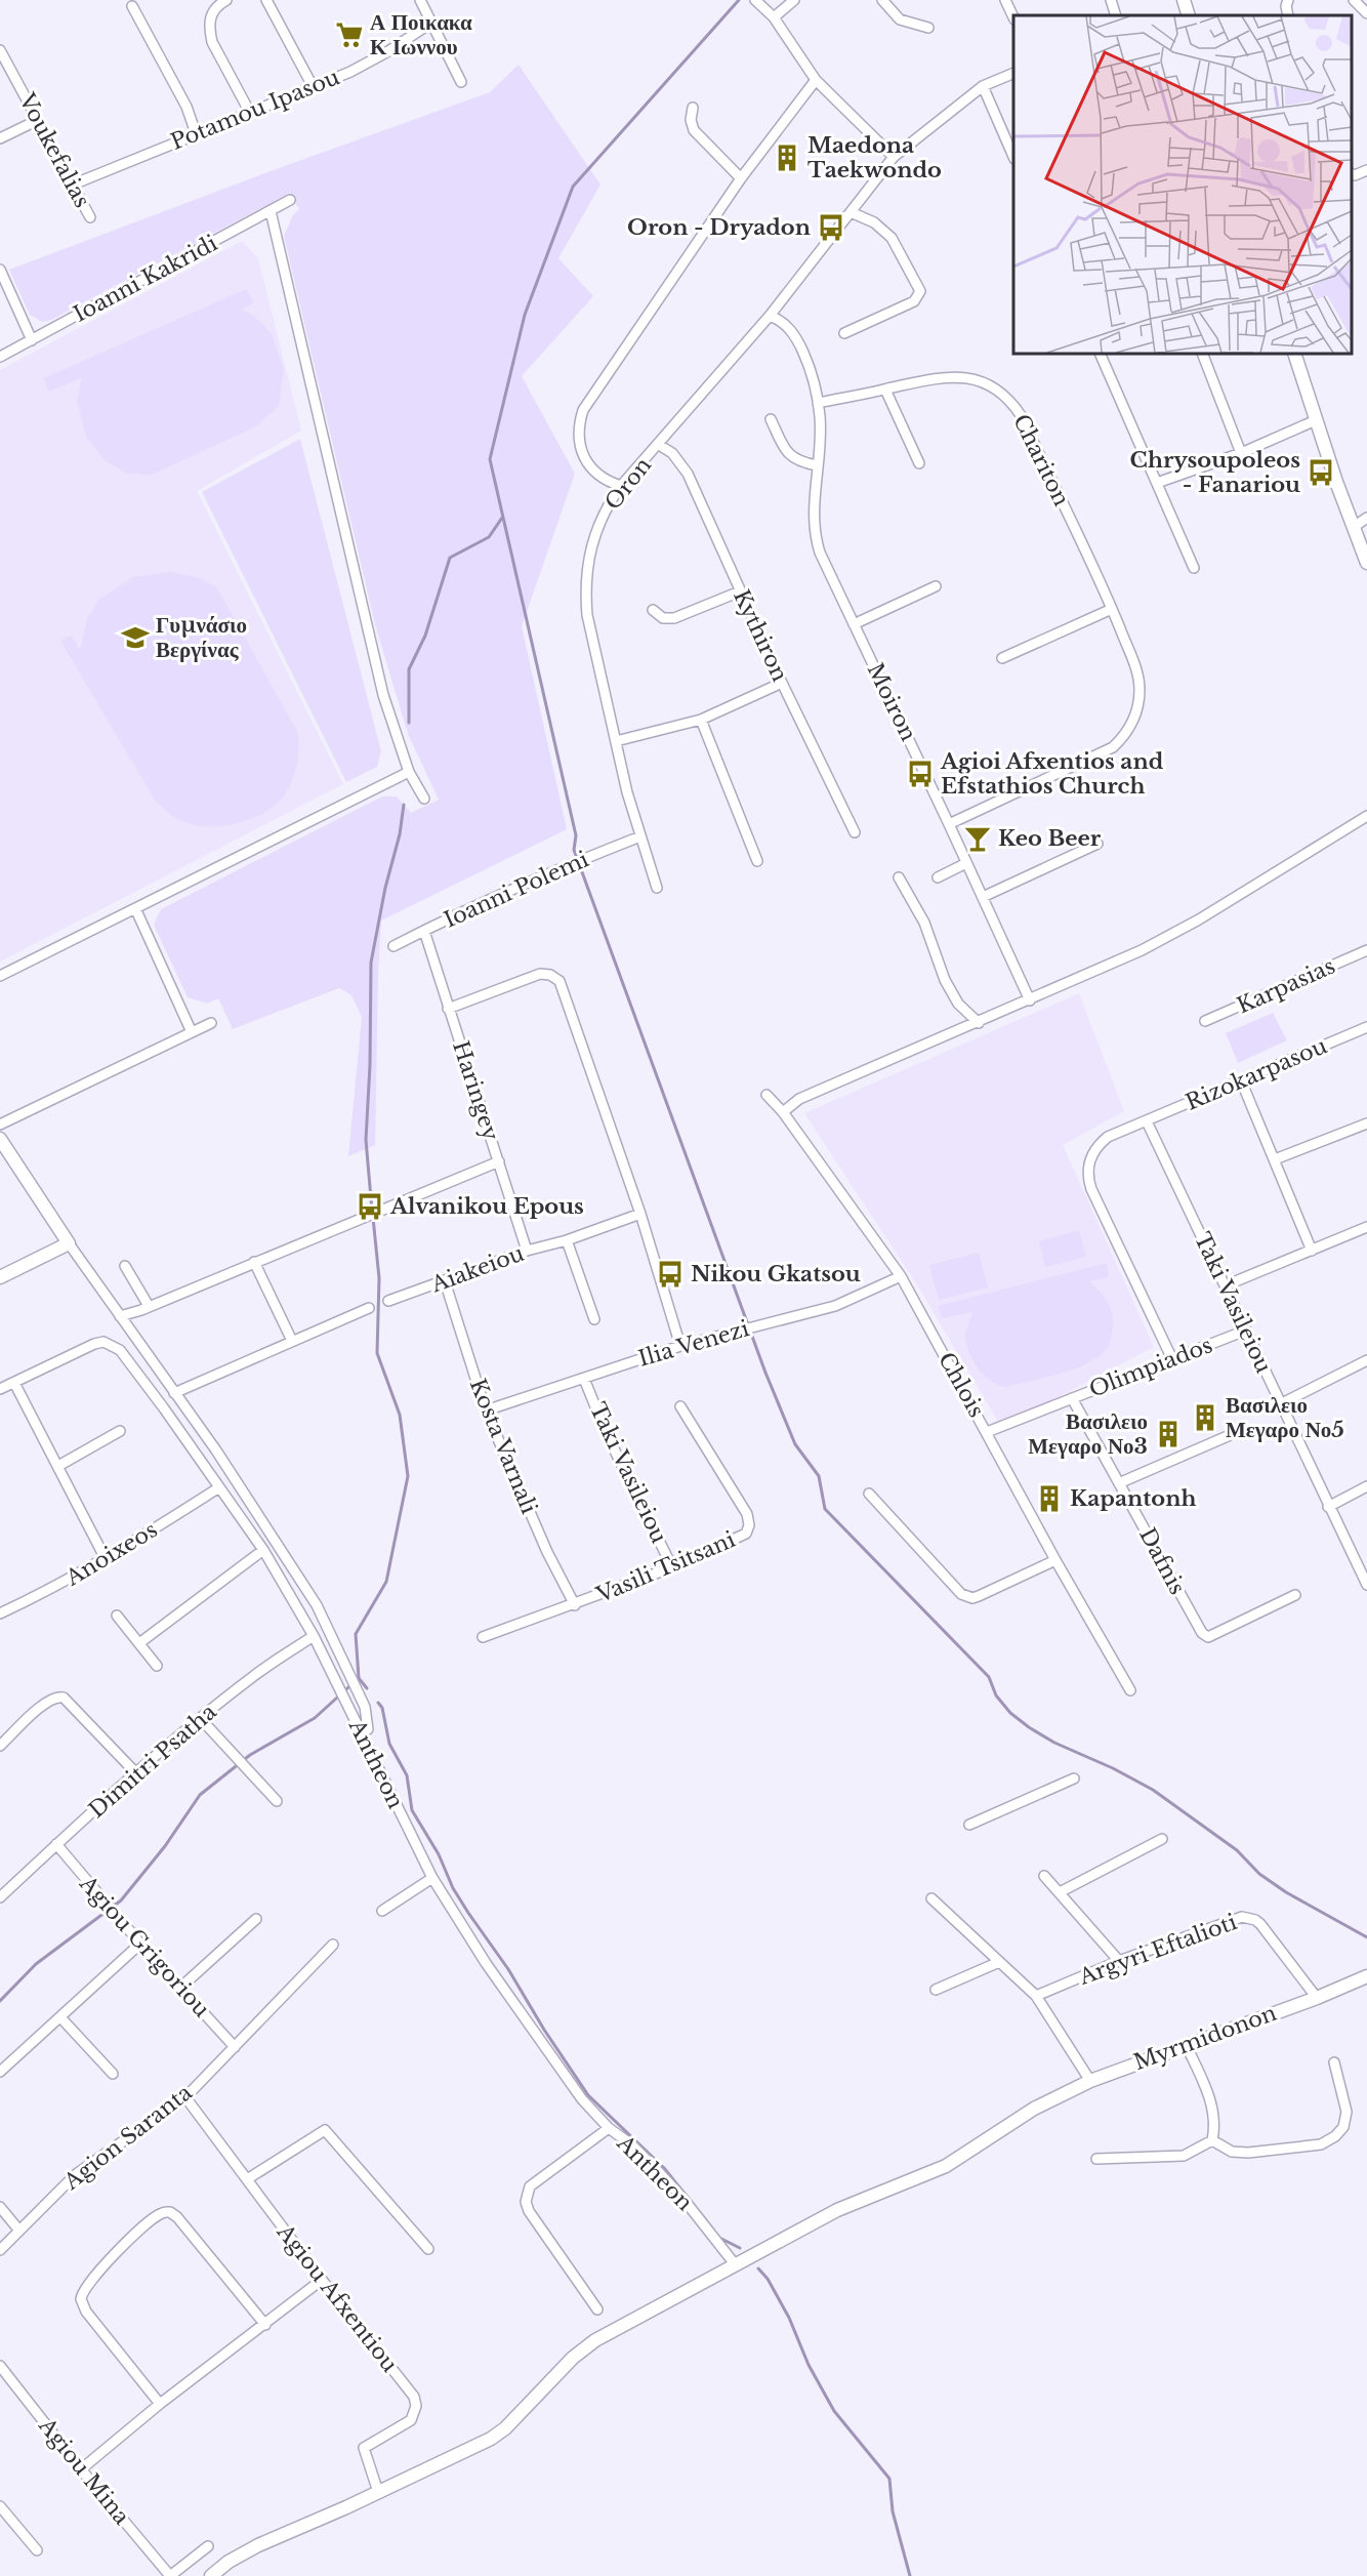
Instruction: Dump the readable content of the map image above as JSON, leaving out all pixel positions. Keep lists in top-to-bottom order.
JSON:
{
  "streets": {
    "street": [
      "Potamou Ipasou",
      "Voukefalias",
      "Ioanni Kakridi",
      "Chariton",
      "Oron",
      "Kythiron",
      "Moiron",
      "Ioanni Polemi",
      "Karpasias",
      "Rizokarpasou",
      "Haringey",
      "Aiakeiou",
      "Taki Vasileiou",
      "Ilia Venezi",
      "Olimpiados",
      "Chlois",
      "Kosta Varnali",
      "Anoixeos",
      "Dafnis",
      "Vasili Tsitsani",
      "Dimitri Psatha",
      "Antheon",
      "Agiou Grigoriou",
      "Argyri Eftalioti",
      "Myrmidonon",
      "Agion Saranta",
      "Agiou Afxentiou",
      "Agiou Mina"
    ]
  },
  "crossings": [
    ["Potamou Ipasou", "Voukefalias"],
    ["Chariton", "Moiron"],
    ["Oron", "Kythiron"],
    ["Oron", "Moiron"],
    ["Oron", "Ioanni Polemi"],
    ["Ioanni Polemi", "Haringey"],
    ["Rizokarpasou", "Taki Vasileiou"],
    ["Rizokarpasou", "Olimpiados"],
    ["Haringey", "Aiakeiou"],
    ["Aiakeiou", "Kosta Varnali"],
    ["Taki Vasileiou", "Ilia Venezi"],
    ["Taki Vasileiou", "Olimpiados"],
    ["Taki Vasileiou", "Vasili Tsitsani"],
    ["Ilia Venezi", "Chlois"],
    ["Ilia Venezi", "Kosta Varnali"],
    ["Olimpiados", "Chlois"],
    ["Olimpiados", "Dafnis"],
    ["Kosta Varnali", "Vasili Tsitsani"],
    ["Anoixeos", "Antheon"],
    ["Dimitri Psatha", "Antheon"],
    ["Dimitri Psatha", "Agiou Grigoriou"],
    ["Antheon", "Myrmidonon"],
    ["Agiou Grigoriou", "Agion Saranta"],
    ["Argyri Eftalioti", "Myrmidonon"],
    ["Myrmidonon", "Agiou Afxentiou"],
    ["Agion Saranta", "Agiou Afxentiou"]
  ],
  "places": {
    "supermarket": ["Α Ποικακα Κ Ιωννου"],
    "building": [
      "Maedona Taekwondo",
      "Βασιλειο Μεγαρο Νο5",
      "Βασιλειο Μεγαρο Νο3",
      "Kapantonh"
    ],
    "bus stop": [
      "Oron - Dryadon",
      "Chrysoupoleos - Fanariou",
      "Agioi Afxentios and Efstathios Church",
      "Alvanikou Epous",
      "Nikou Gkatsou"
    ],
    "school or university": ["Γυμνάσιο Βεργίνας"],
    "bar": ["Keo Beer"]
  }
}
